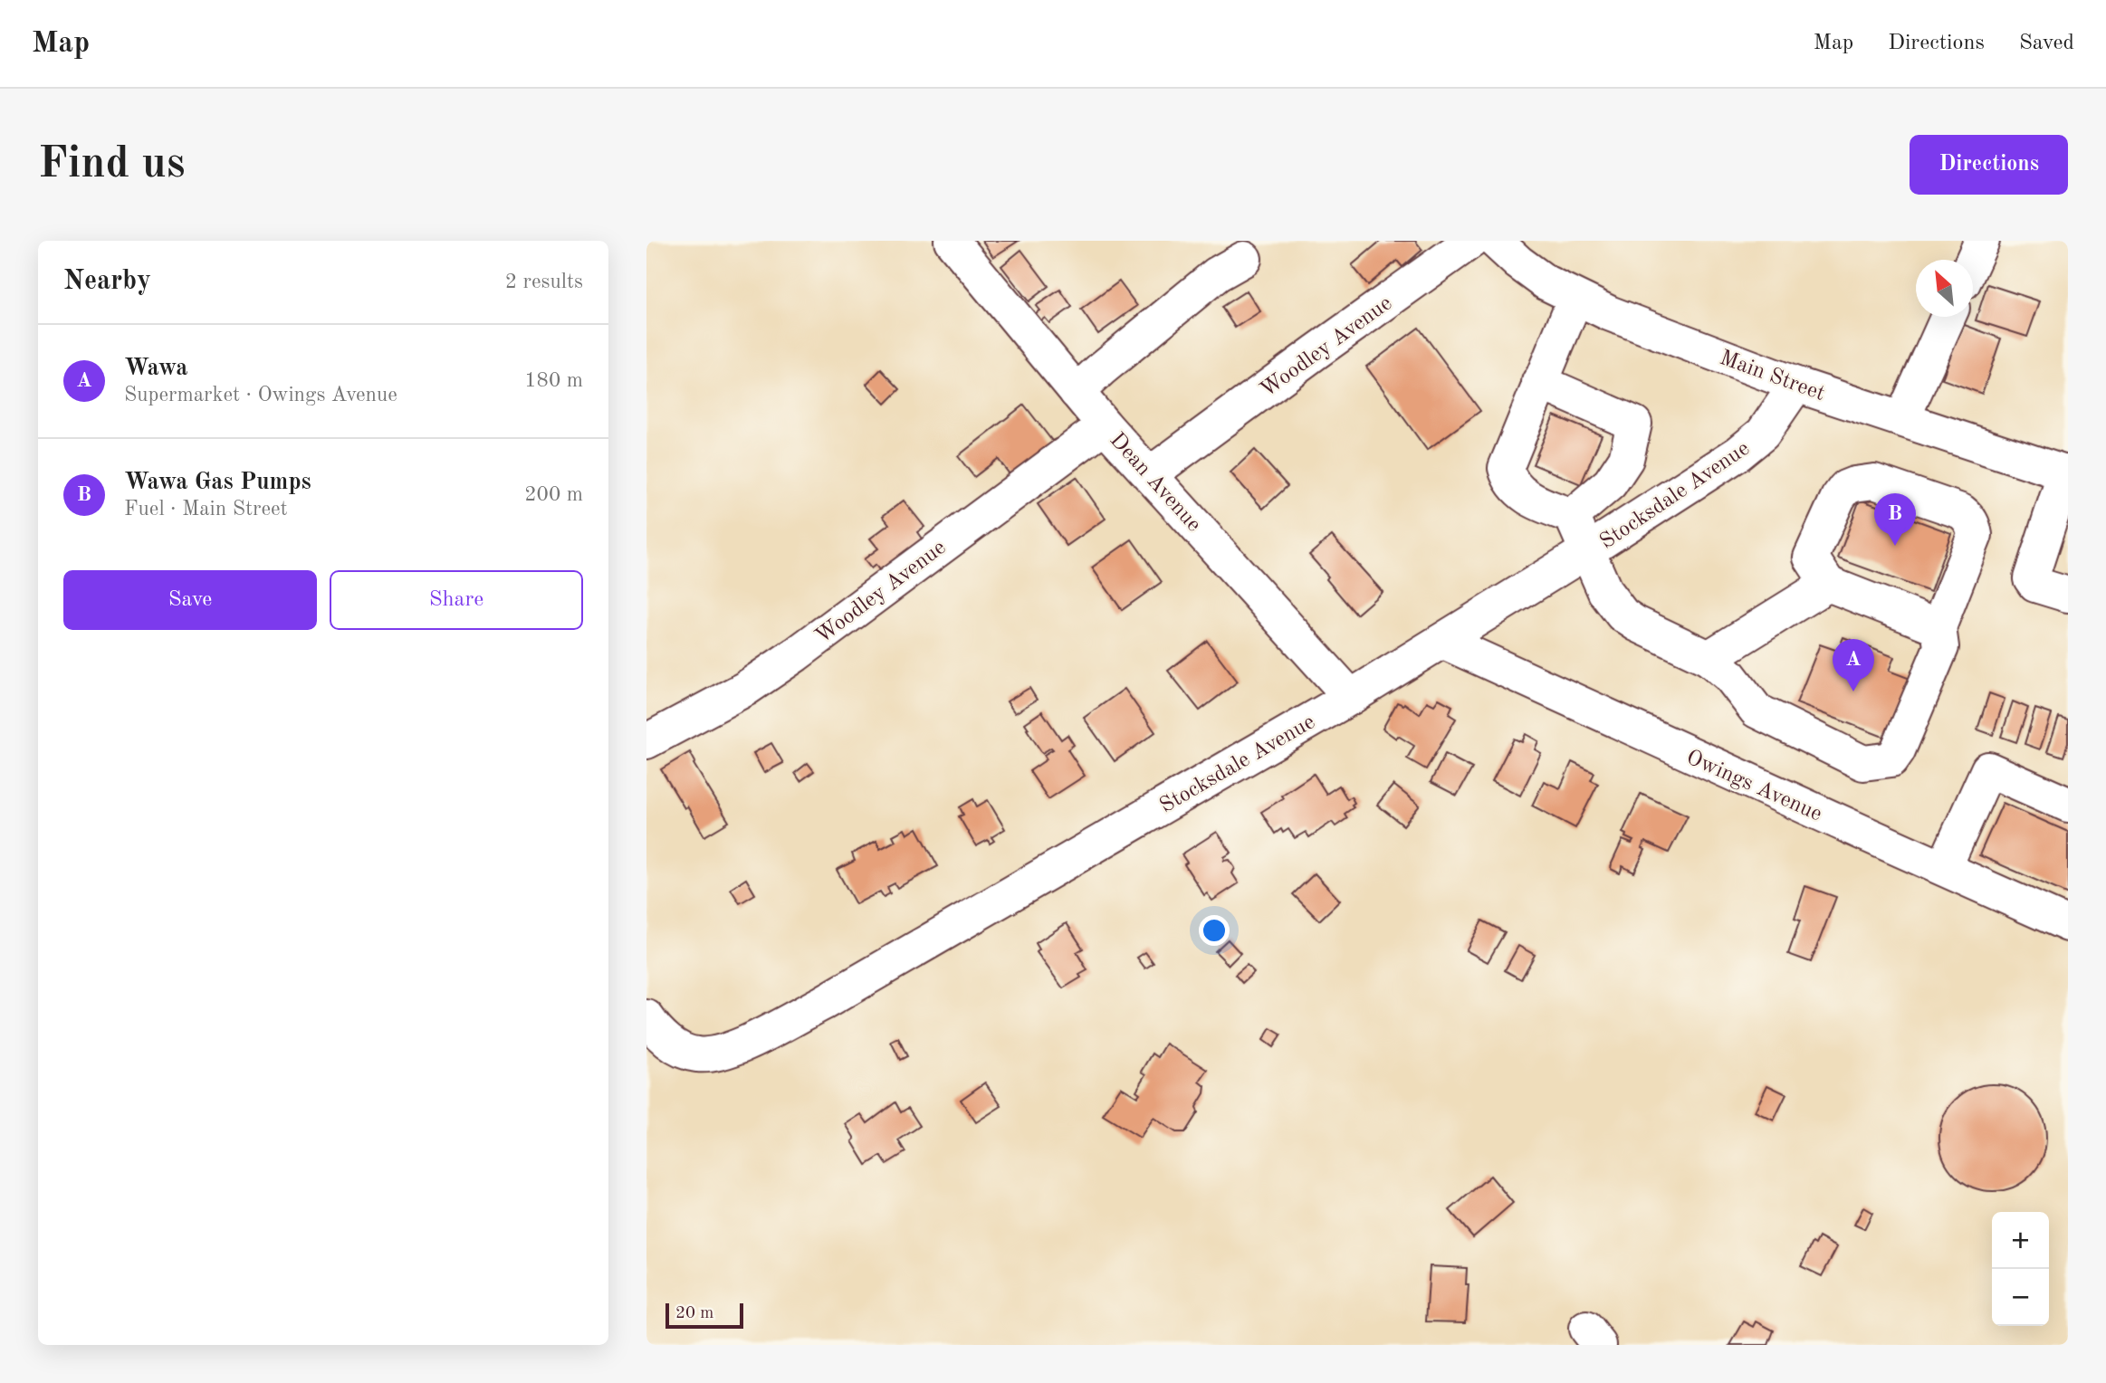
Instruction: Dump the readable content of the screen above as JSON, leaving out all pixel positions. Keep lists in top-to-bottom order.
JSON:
{
  "streets": {
    "street": [
      "Woodley Avenue",
      "Main Street",
      "Dean Avenue",
      "Stocksdale Avenue",
      "Owings Avenue"
    ]
  },
  "crossings": [
    ["Woodley Avenue", "Dean Avenue"],
    ["Main Street", "Stocksdale Avenue"],
    ["Dean Avenue", "Stocksdale Avenue"],
    ["Stocksdale Avenue", "Owings Avenue"]
  ],
  "scale_bar": "20 m",
  "north": "top left",
  "page": {
    "header": "Map",
    "nav": ["Map", "Directions", "Saved"],
    "buttons": [
      "Directions",
      ["Save", "Share"]
    ],
    "title": "Find us",
    "heading": ["Nearby", "2 results"],
    "list": [
      {
        "mark": "A",
        "name": "Wawa",
        "note": "Supermarket · Owings Avenue",
        "value": "180 m"
      },
      {
        "mark": "B",
        "name": "Wawa Gas Pumps",
        "note": "Fuel · Main Street",
        "value": "200 m"
      }
    ],
    "pins": ["B", "A"],
    "map_buttons": ["+", "−"],
    "scale": "20 m"
  }
}
